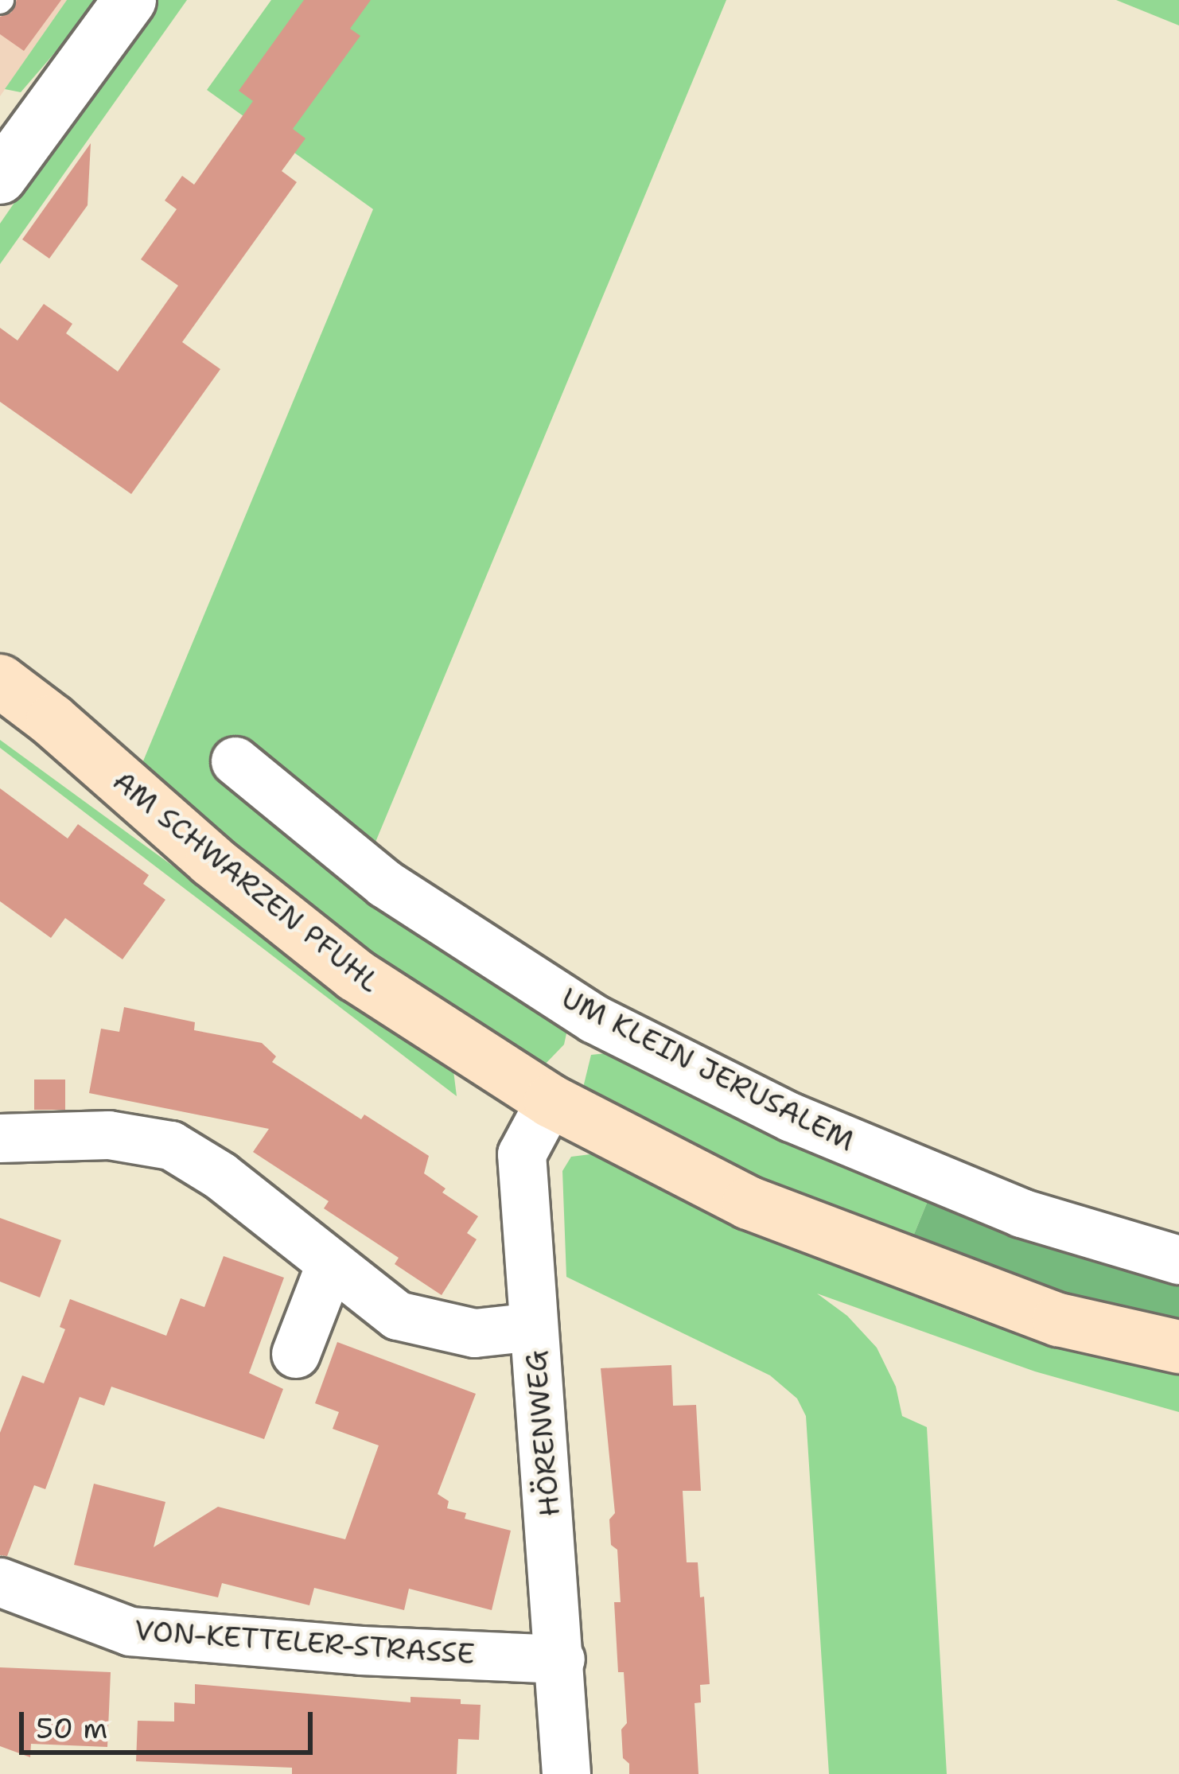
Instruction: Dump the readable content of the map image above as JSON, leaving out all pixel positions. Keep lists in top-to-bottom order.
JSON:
{
  "streets": {
    "main road": ["AM SCHWARZEN PFUHL"],
    "street": ["UM KLEIN JERUSALEM", "HÖRENWEG", "VON-KETTELER-STRASSE"]
  },
  "crossings": [
    ["AM SCHWARZEN PFUHL", "HÖRENWEG"],
    ["HÖRENWEG", "VON-KETTELER-STRASSE"]
  ],
  "scale_bar": "50 m"
}
